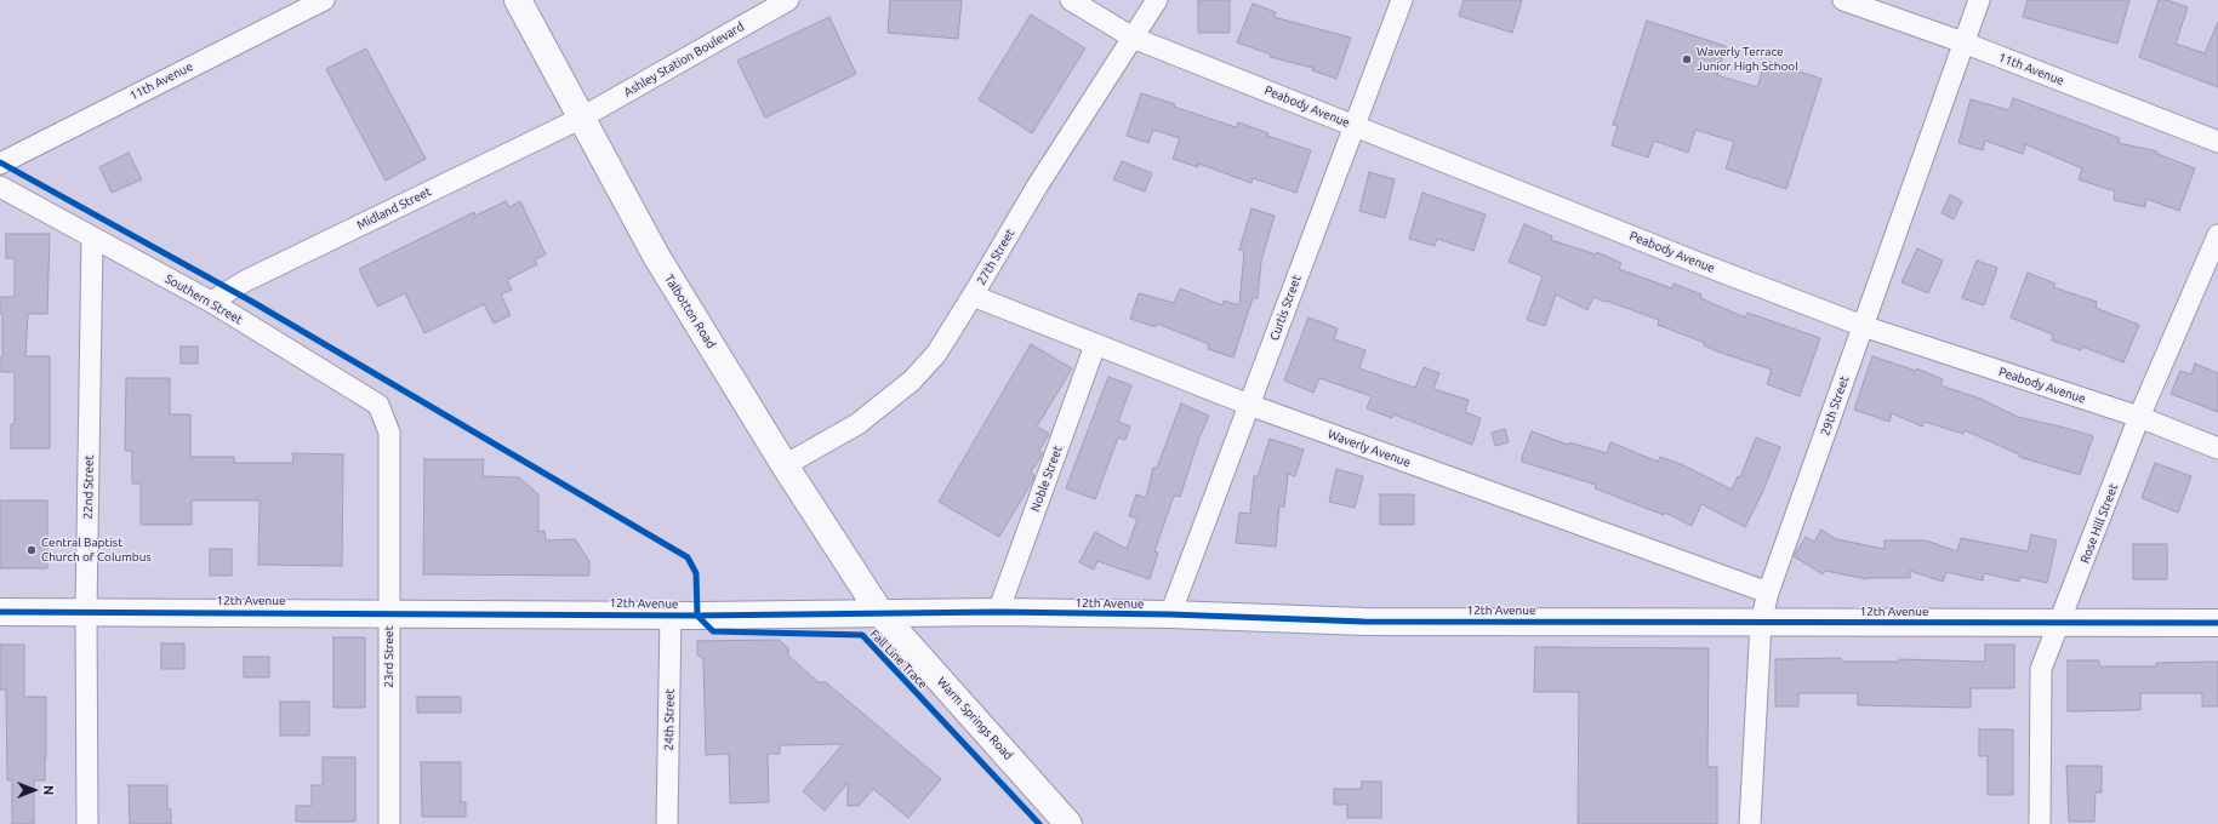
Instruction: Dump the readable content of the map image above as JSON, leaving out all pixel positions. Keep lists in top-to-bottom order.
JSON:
{
  "streets": {
    "street": [
      "Ashley Station Boulevard",
      "11th Avenue",
      "Peabody Avenue",
      "Midland Street",
      "27th Street",
      "Southern Street",
      "Curtis Street",
      "Talbotton Road",
      "29th Street",
      "Waverly Avenue",
      "Noble Street",
      "22nd Street",
      "Rose Hill Street",
      "12th Avenue",
      "23rd Street",
      "Warm Springs Road",
      "24th Street"
    ],
    "cycle path": ["Fall Line Trace"]
  },
  "crossings": [
    ["Ashley Station Boulevard", "Midland Street"],
    ["Ashley Station Boulevard", "Talbotton Road"],
    ["11th Avenue", "29th Street"],
    ["Peabody Avenue", "27th Street"],
    ["Peabody Avenue", "Curtis Street"],
    ["Peabody Avenue", "29th Street"],
    ["Peabody Avenue", "Rose Hill Street"],
    ["Midland Street", "Southern Street"],
    ["Midland Street", "Talbotton Road"],
    ["27th Street", "Talbotton Road"],
    ["27th Street", "Waverly Avenue"],
    ["Southern Street", "22nd Street"],
    ["Southern Street", "23rd Street"],
    ["Curtis Street", "Waverly Avenue"],
    ["Curtis Street", "12th Avenue"],
    ["Talbotton Road", "12th Avenue"],
    ["Talbotton Road", "Warm Springs Road"],
    ["29th Street", "Waverly Avenue"],
    ["29th Street", "12th Avenue"],
    ["Waverly Avenue", "Noble Street"],
    ["Noble Street", "12th Avenue"],
    ["22nd Street", "12th Avenue"],
    ["Rose Hill Street", "12th Avenue"],
    ["12th Avenue", "23rd Street"],
    ["12th Avenue", "Warm Springs Road"],
    ["12th Avenue", "24th Street"]
  ],
  "places": ["Waverly Terrace Junior High School", "Central Baptist Church of Columbus"],
  "north": "right"
}
